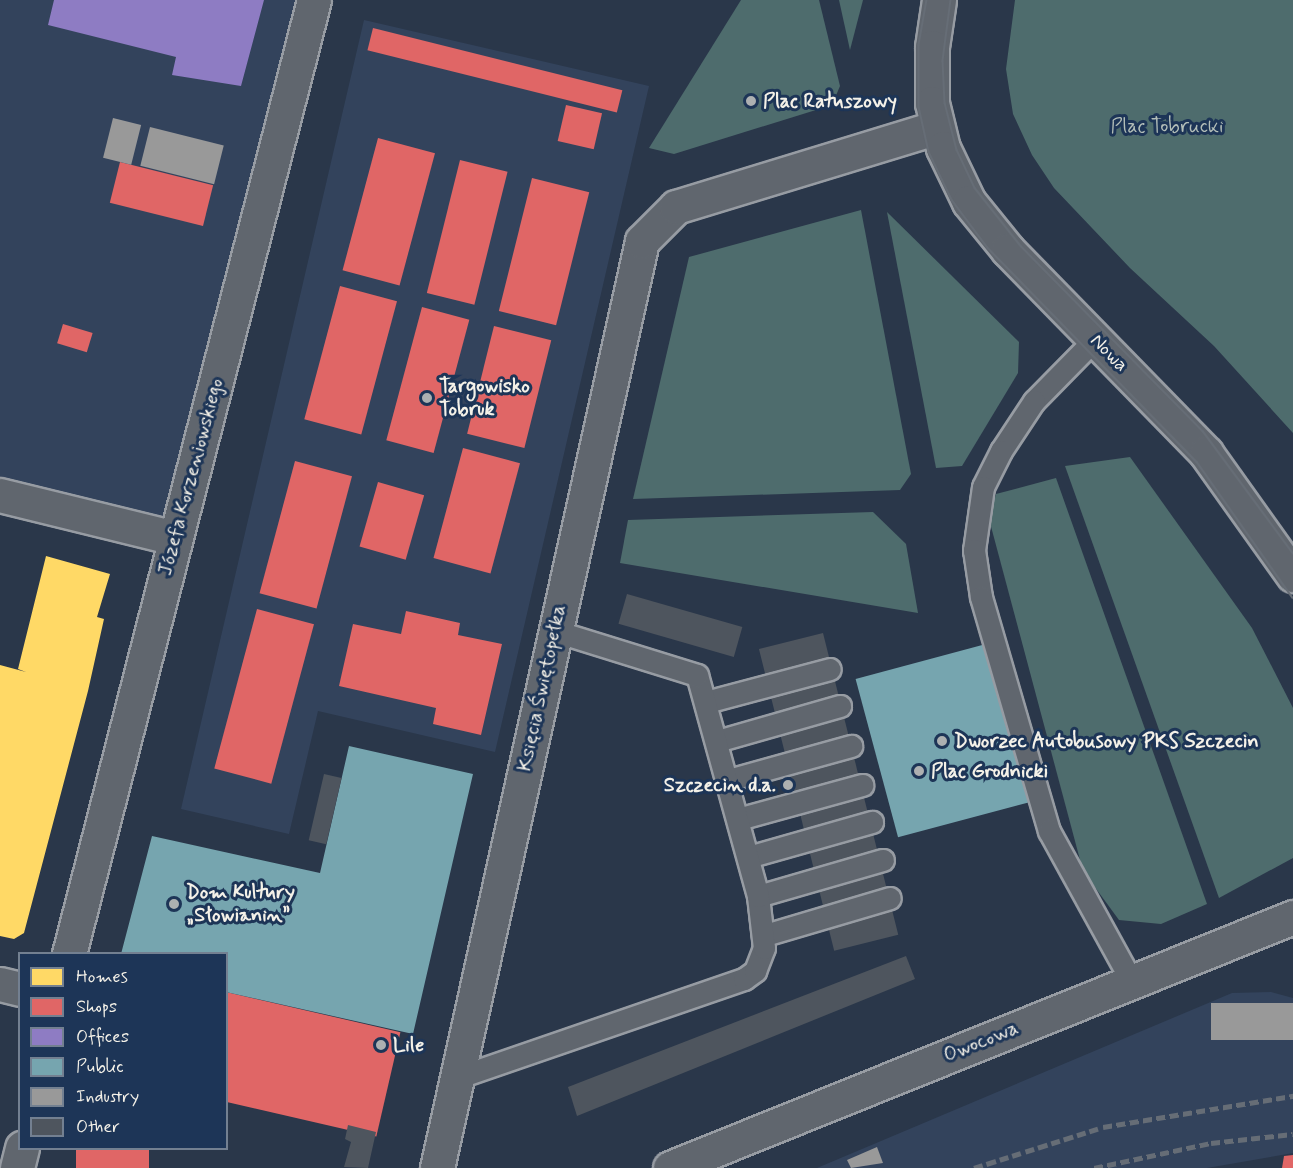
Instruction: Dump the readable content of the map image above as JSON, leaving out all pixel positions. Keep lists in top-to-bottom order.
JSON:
{
  "streets": {
    "street": [
      "Nowa",
      "Józefa Korzeniowskiego",
      "Księcia Świętopełka",
      "Owocowa"
    ]
  },
  "crossings": [
    ["Nowa", "Księcia Świętopełka"]
  ],
  "parks": ["Plac Tobrucki"],
  "places": [
    "Plac Ratuszowy",
    "Targowisko Tobruk",
    "Dworzec Autobusowy PKS Szczecin",
    "Plac Grodnicki",
    "Szczecin d.a.",
    "Dom Kultury „Słowianin”",
    "Lile"
  ],
  "legend": [
    "Homes",
    "Shops",
    "Offices",
    "Public",
    "Industry",
    "Other"
  ]
}
